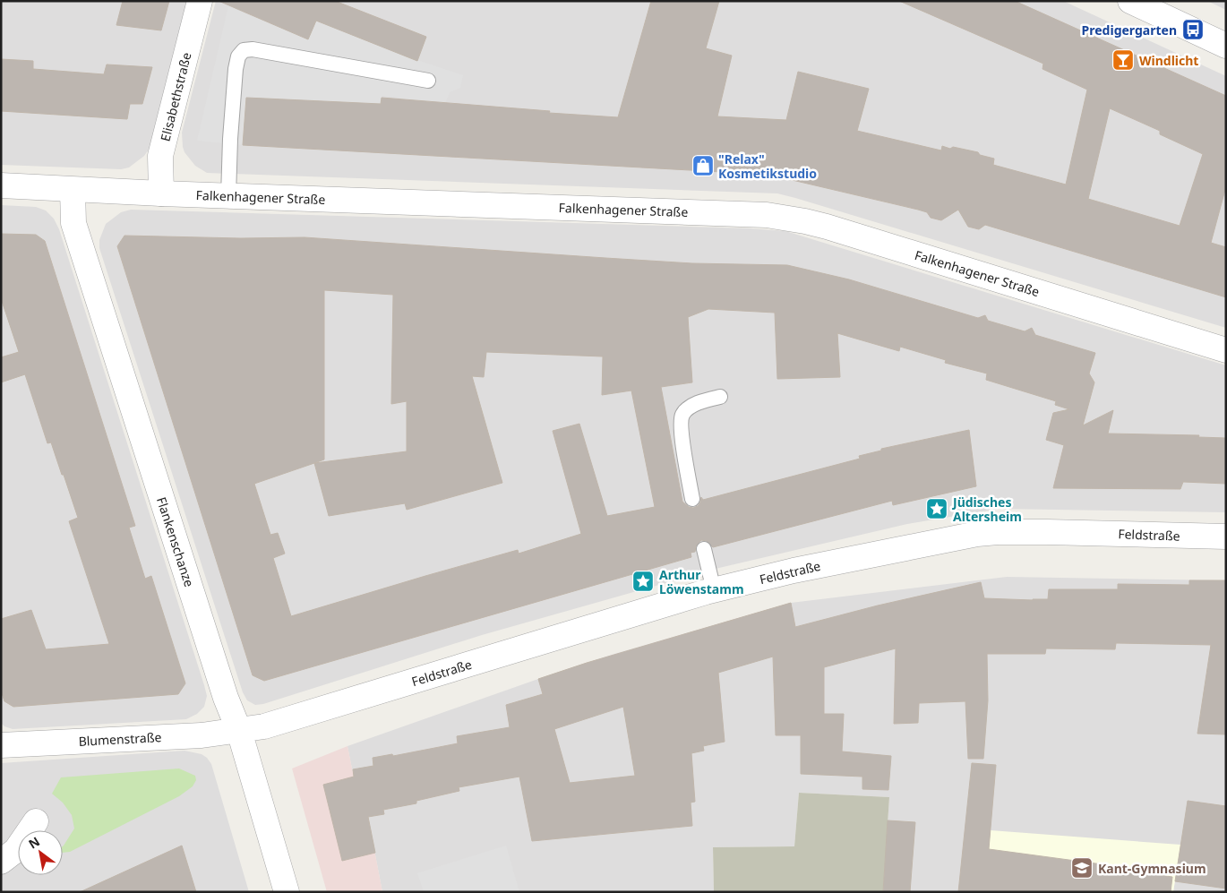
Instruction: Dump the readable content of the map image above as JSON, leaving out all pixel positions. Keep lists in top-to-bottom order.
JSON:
{
  "streets": {
    "street": [
      "Elisabethstraße",
      "Falkenhagener Straße",
      "Feldstraße",
      "Flankenschanze",
      "Blumenstraße"
    ]
  },
  "crossings": [
    ["Elisabethstraße", "Falkenhagener Straße"],
    ["Falkenhagener Straße", "Flankenschanze"],
    ["Feldstraße", "Flankenschanze"],
    ["Feldstraße", "Blumenstraße"],
    ["Flankenschanze", "Blumenstraße"]
  ],
  "places": {
    "bus stop": ["Predigergarten"],
    "bar": ["Windlicht"],
    "shop": ["\"Relax\" Kosmetikstudio"],
    "place": ["Jüdisches Altersheim", "Arthur Löwenstamm"],
    "school or university": ["Kant-Gymnasium"]
  },
  "north": "top left"
}
